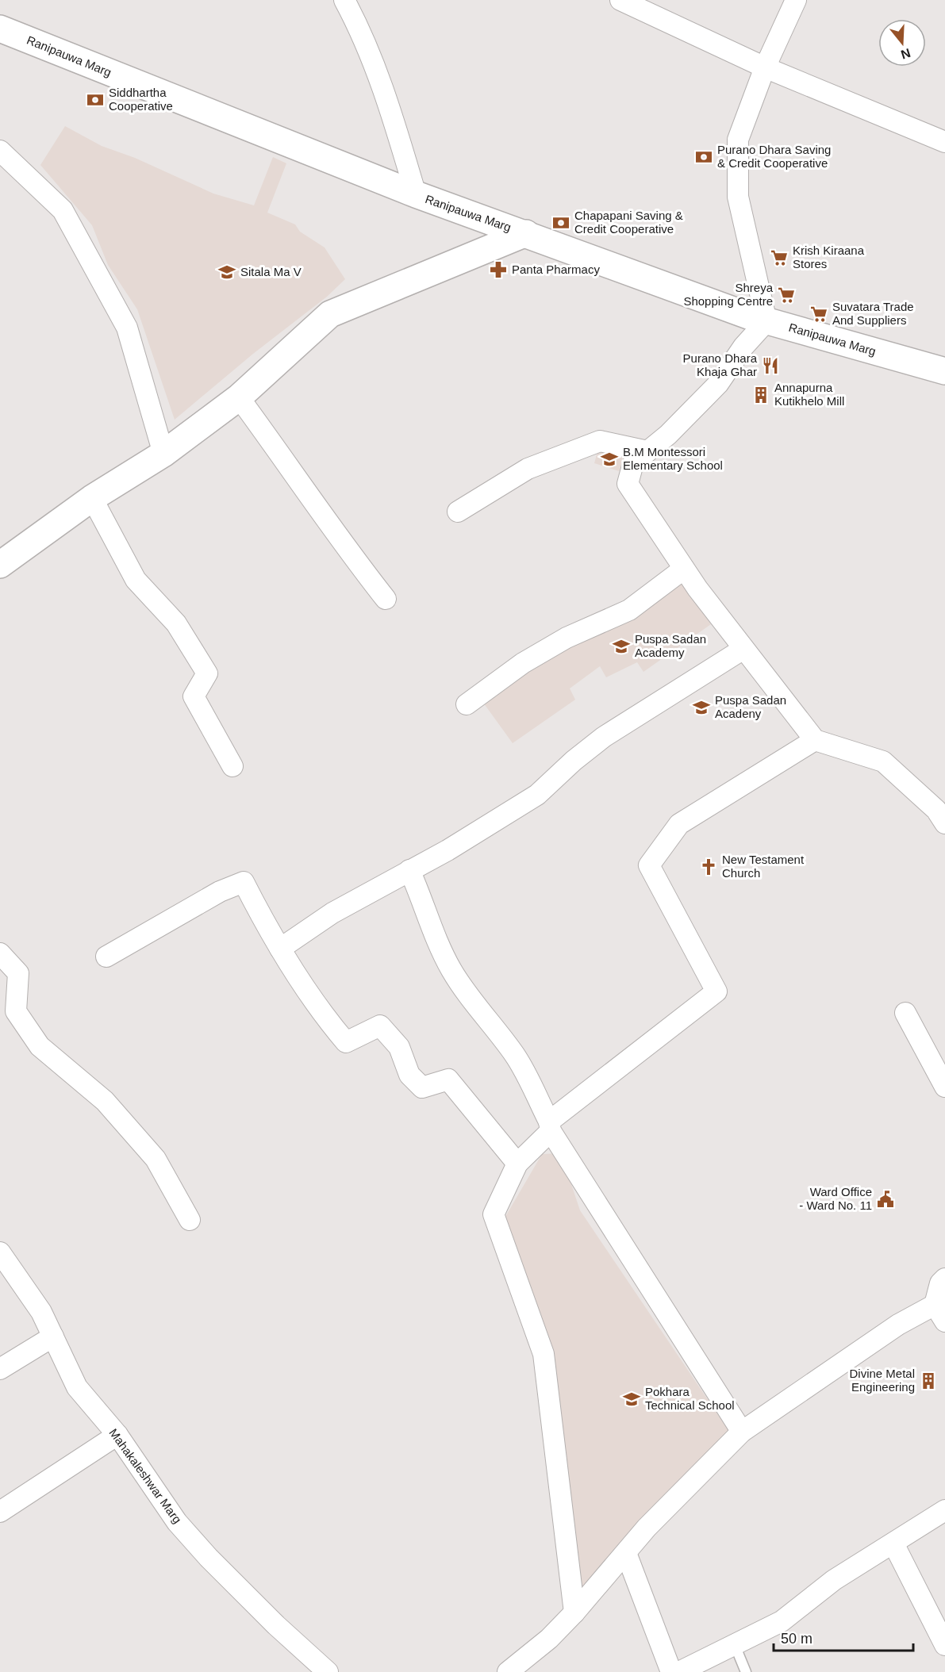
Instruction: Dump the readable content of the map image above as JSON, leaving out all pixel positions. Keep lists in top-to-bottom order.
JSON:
{
  "streets": {
    "main road": ["Ranipauwa Marg"],
    "street": ["Mahakaleshwar Marg"]
  },
  "places": {
    "bank": ["Siddhartha Cooperative", "Purano Dhara Saving & Credit Cooperative", "Chapapani Saving & Credit Cooperative"],
    "supermarket": ["Krish Kiraana Stores", "Shreya Shopping Centre", "Suvatara Trade And Suppliers"],
    "pharmacy": ["Panta Pharmacy"],
    "school or university": [
      "Sitala Ma V",
      "B.M Montessori Elementary School",
      "Puspa Sadan Academy",
      "Puspa Sadan Acadeny",
      "Pokhara Technical School"
    ],
    "restaurant": ["Purano Dhara Khaja Ghar"],
    "building": ["Annapurna Kutikhelo Mill", "Divine Metal Engineering"],
    "church": ["New Testament Church"],
    "public building": ["Ward Office - Ward No. 11"]
  },
  "scale_bar": "50 m",
  "north": "bottom"
}
